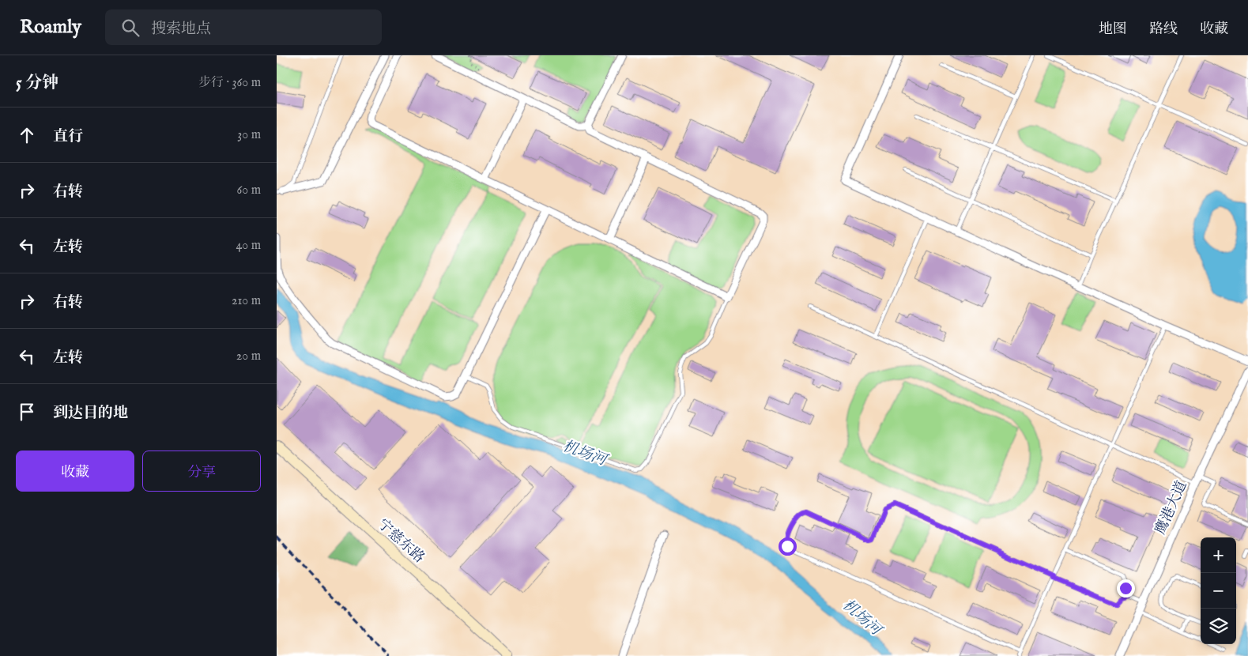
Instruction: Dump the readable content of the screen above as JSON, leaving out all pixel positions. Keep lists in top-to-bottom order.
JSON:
{
  "streets": {
    "main road": ["宁慈东路"],
    "street": ["鹰港大道"]
  },
  "water": ["机场河"],
  "page": {
    "header": "Roamly",
    "search": "搜索地点",
    "nav": ["地图", "路线", "收藏"],
    "heading": ["5 分钟", "步行 · 360 m"],
    "list": [
      ["直行", "30 m"],
      ["右转", "60 m"],
      ["左转", "40 m"],
      ["右转", "210 m"],
      ["左转", "20 m"],
      "到达目的地"
    ],
    "buttons": ["收藏", "分享"],
    "map_buttons": ["+", "−"]
  }
}
